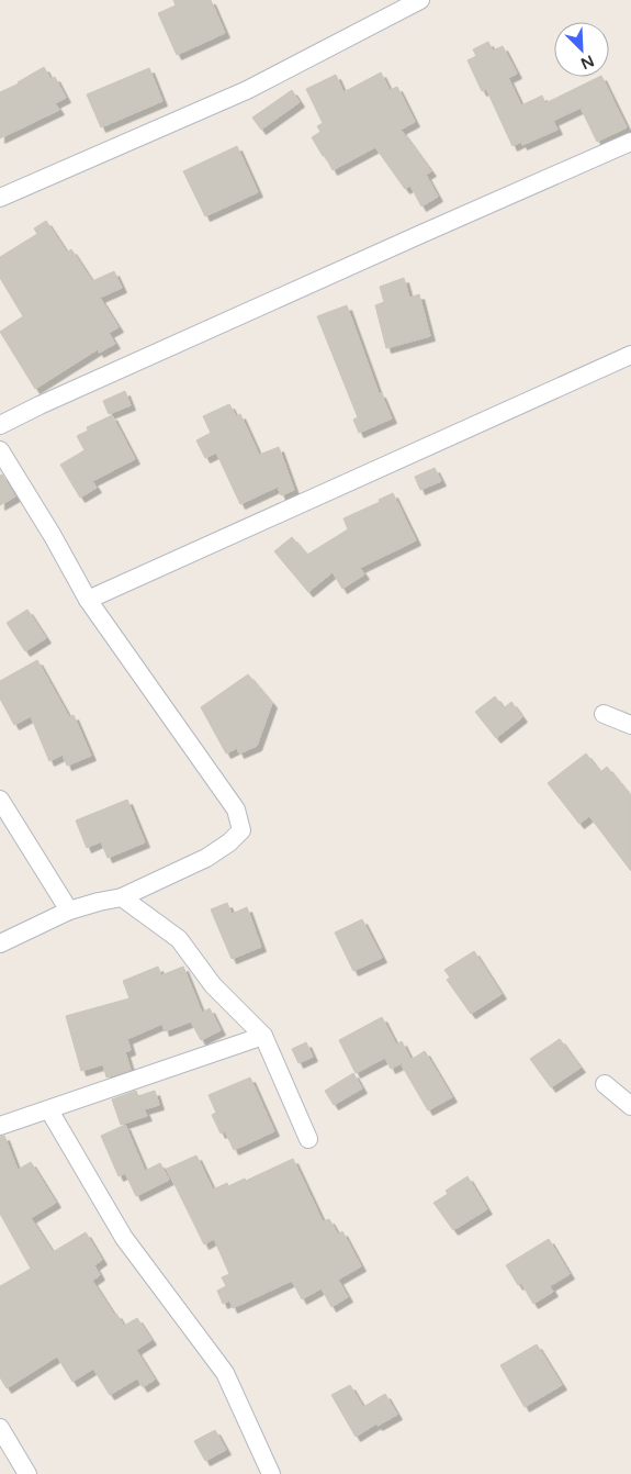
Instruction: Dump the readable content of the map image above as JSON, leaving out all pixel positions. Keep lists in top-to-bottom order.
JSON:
{
  "north": "bottom right"
}
